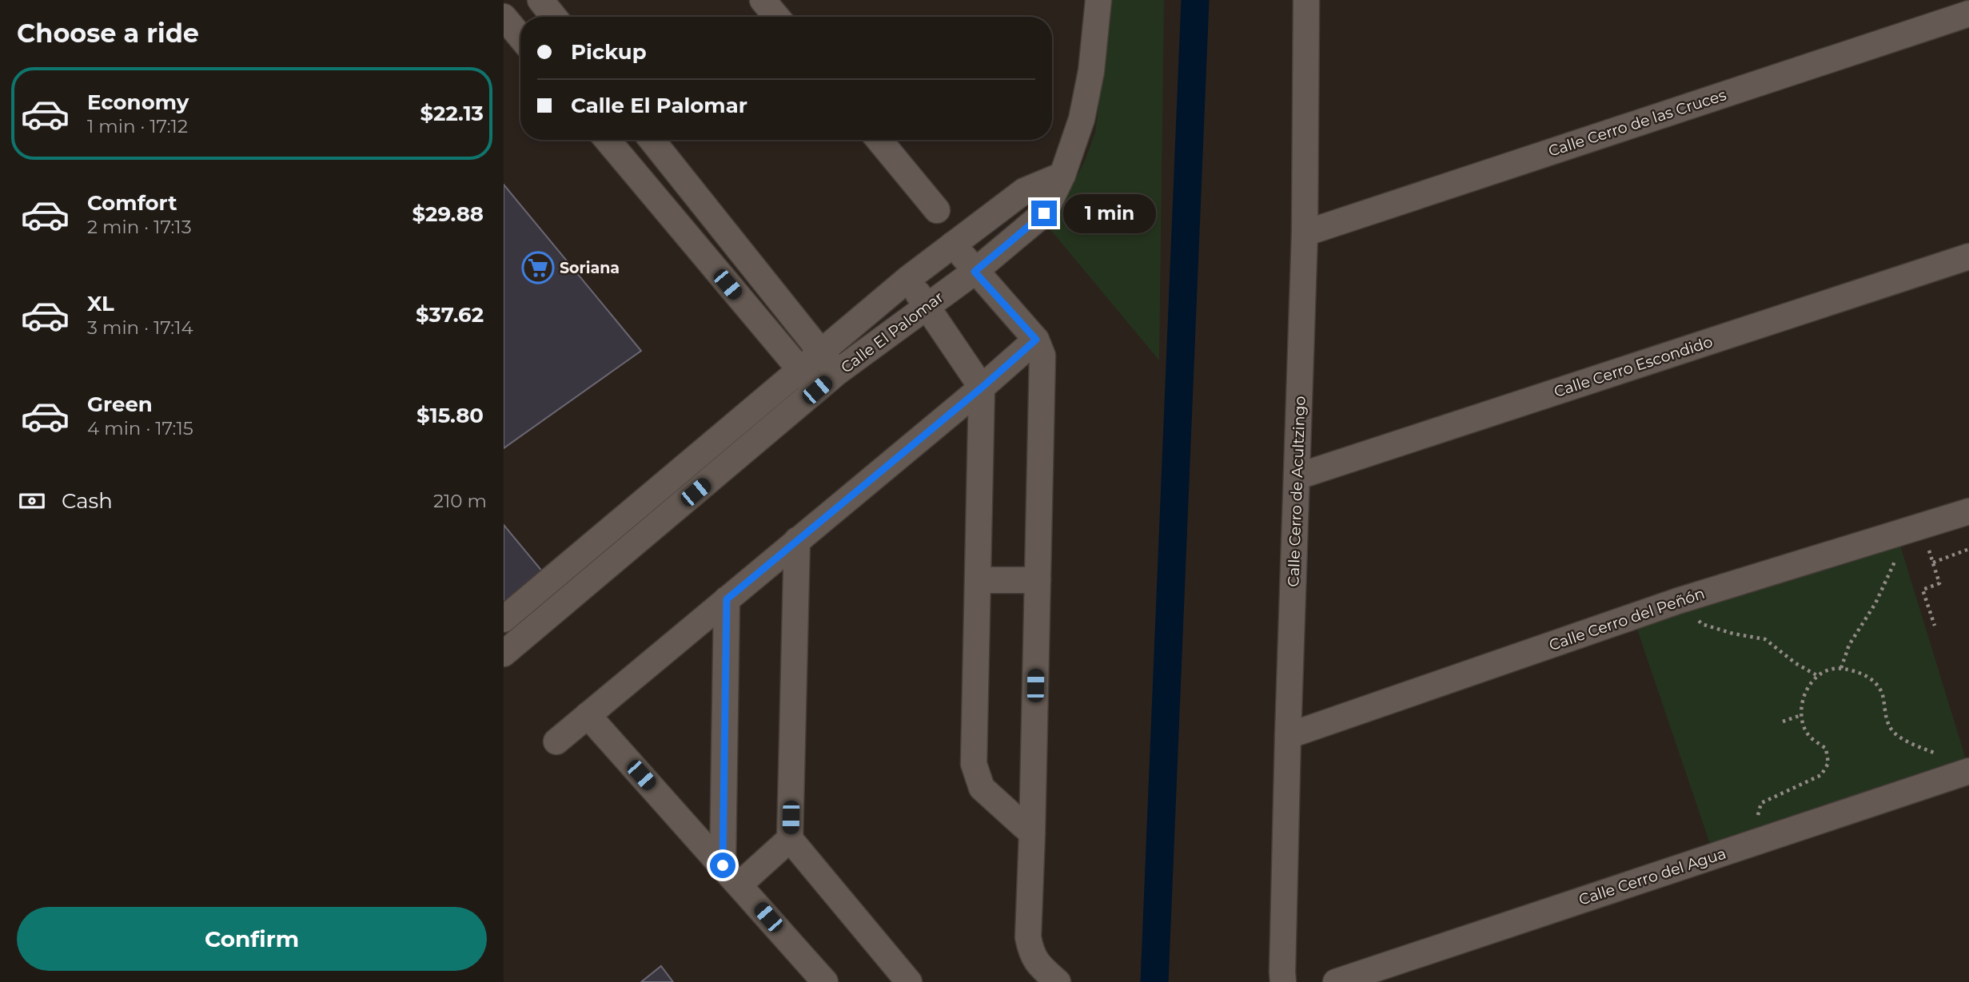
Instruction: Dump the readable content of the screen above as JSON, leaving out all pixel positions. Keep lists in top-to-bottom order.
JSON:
{
  "streets": {
    "street": [
      "Calle Cerro de las Cruces",
      "Calle El Palomar",
      "Calle Cerro Escondido",
      "Calle Cerro de Acultzingo",
      "Calle Cerro del Peñón",
      "Calle Cerro del Agua"
    ]
  },
  "crossings": [
    ["Calle Cerro de las Cruces", "Calle Cerro de Acultzingo"],
    ["Calle Cerro Escondido", "Calle Cerro de Acultzingo"],
    ["Calle Cerro de Acultzingo", "Calle Cerro del Peñón"]
  ],
  "places": {
    "supermarket": ["Soriana"]
  },
  "page": {
    "heading": "Choose a ride",
    "banner": ["Pickup", "Calle El Palomar"],
    "list": [
      {
        "name": "Economy",
        "note": "1 min · 17:12",
        "value": "$22.13"
      },
      {
        "name": "Comfort",
        "note": "2 min · 17:13",
        "value": "$29.88"
      },
      {
        "name": "XL",
        "note": "3 min · 17:14",
        "value": "$37.62"
      },
      {
        "name": "Green",
        "note": "4 min · 17:15",
        "value": "$15.80"
      }
    ],
    "bubble": "1 min",
    "pay": ["Cash", "210 m"],
    "buttons": "Confirm"
  }
}
